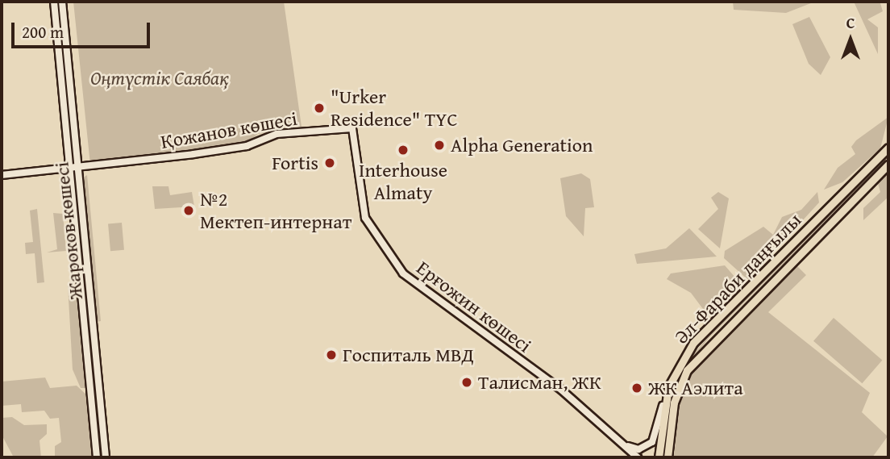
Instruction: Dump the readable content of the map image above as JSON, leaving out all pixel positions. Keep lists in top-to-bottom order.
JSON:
{
  "streets": {
    "main road": [
      "Қожанов көшесі",
      "Жароков көшесі",
      "Әл-Фараби даңғылы",
      "Ерғожин көшесі"
    ]
  },
  "crossings": [
    ["Қожанов көшесі", "Жароков көшесі"],
    ["Қожанов көшесі", "Ерғожин көшесі"]
  ],
  "parks": ["Оңтүстік Саябақ"],
  "places": [
    "\"Urker Residence\" ТҮС",
    "Alpha Generation",
    "Interhouse Almaty",
    "Fortis",
    "№2 Мектеп-интернат",
    "Госпиталь МВД",
    "Талисман, ЖК",
    "ЖК Аэлита"
  ],
  "scale_bar": "200 m",
  "north": "top"
}
